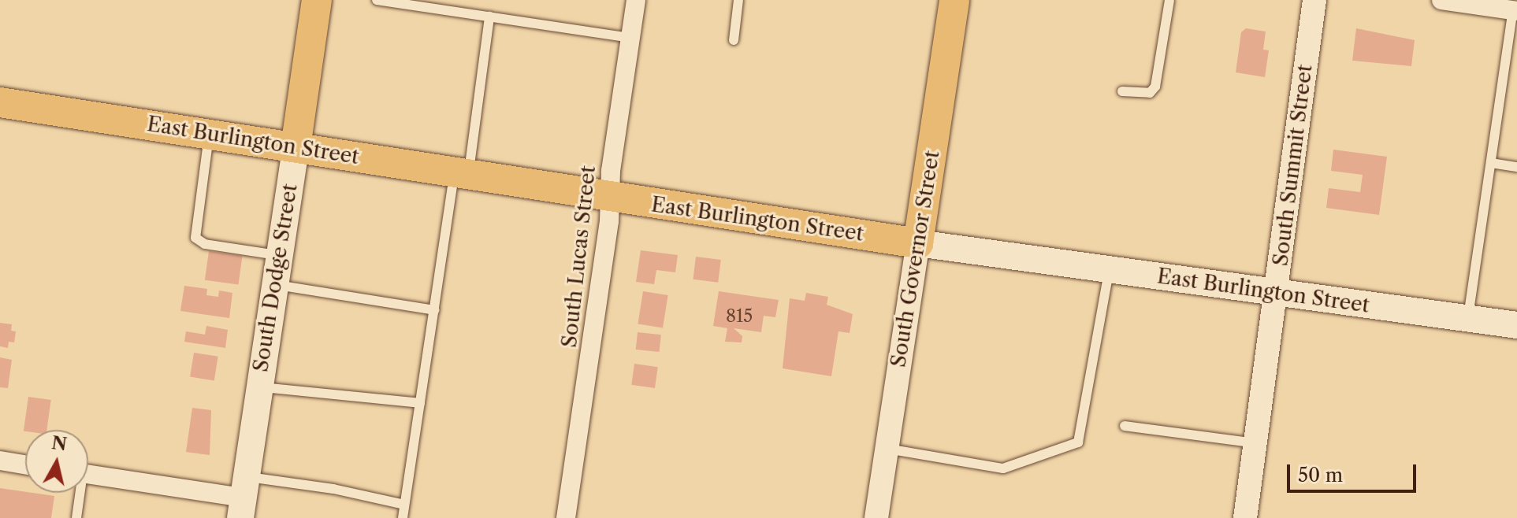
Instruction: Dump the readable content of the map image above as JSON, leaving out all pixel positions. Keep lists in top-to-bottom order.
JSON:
{
  "streets": {
    "main road": ["East Burlington Street", "South Governor Street", "South Dodge Street"],
    "street": ["South Summit Street", "South Lucas Street"]
  },
  "crossings": [
    ["East Burlington Street", "South Summit Street"],
    ["East Burlington Street", "South Lucas Street"],
    ["East Burlington Street", "South Governor Street"],
    ["East Burlington Street", "South Dodge Street"]
  ],
  "house_numbers": ["815"],
  "scale_bar": "50 m",
  "north": "top"
}
